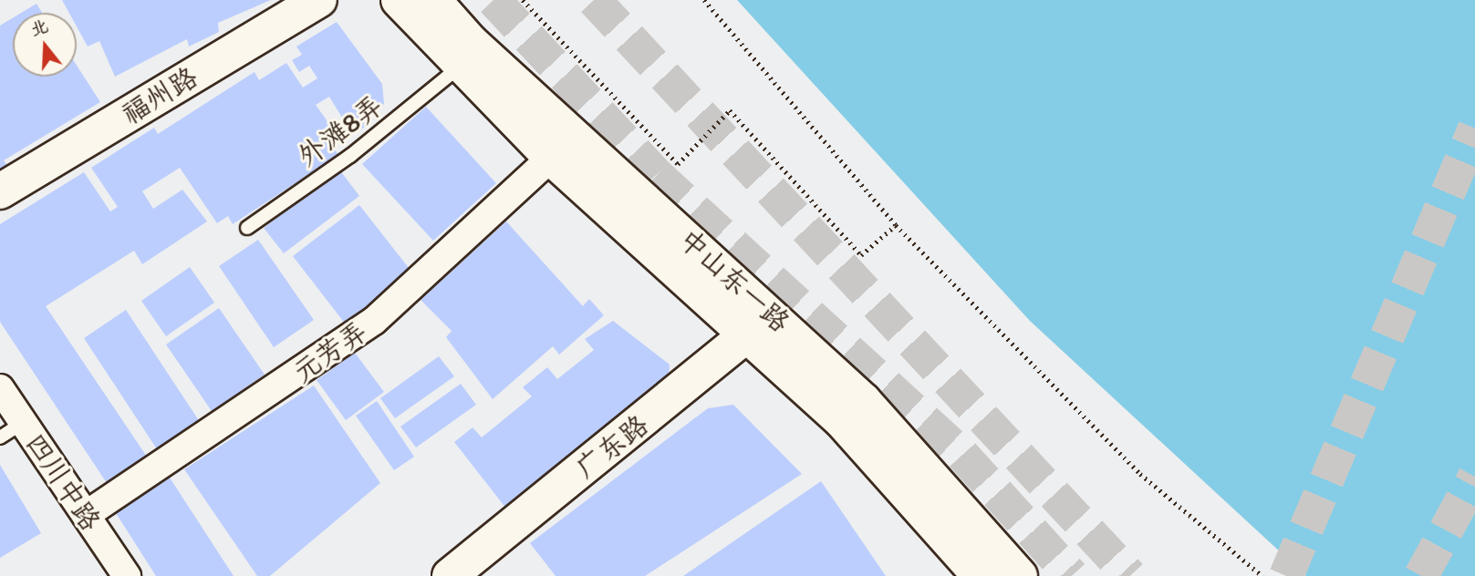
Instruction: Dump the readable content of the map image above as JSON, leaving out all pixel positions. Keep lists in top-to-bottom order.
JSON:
{
  "streets": {
    "main road": ["福州路", "中山东一路", "广东路"],
    "street": ["元芳弄", "四川中路"],
    "lane": ["外滩8弄"]
  },
  "crossings": [
    ["外滩8弄", "中山东一路"],
    ["中山东一路", "元芳弄"],
    ["中山东一路", "广东路"],
    ["元芳弄", "四川中路"]
  ],
  "north": "top"
}
